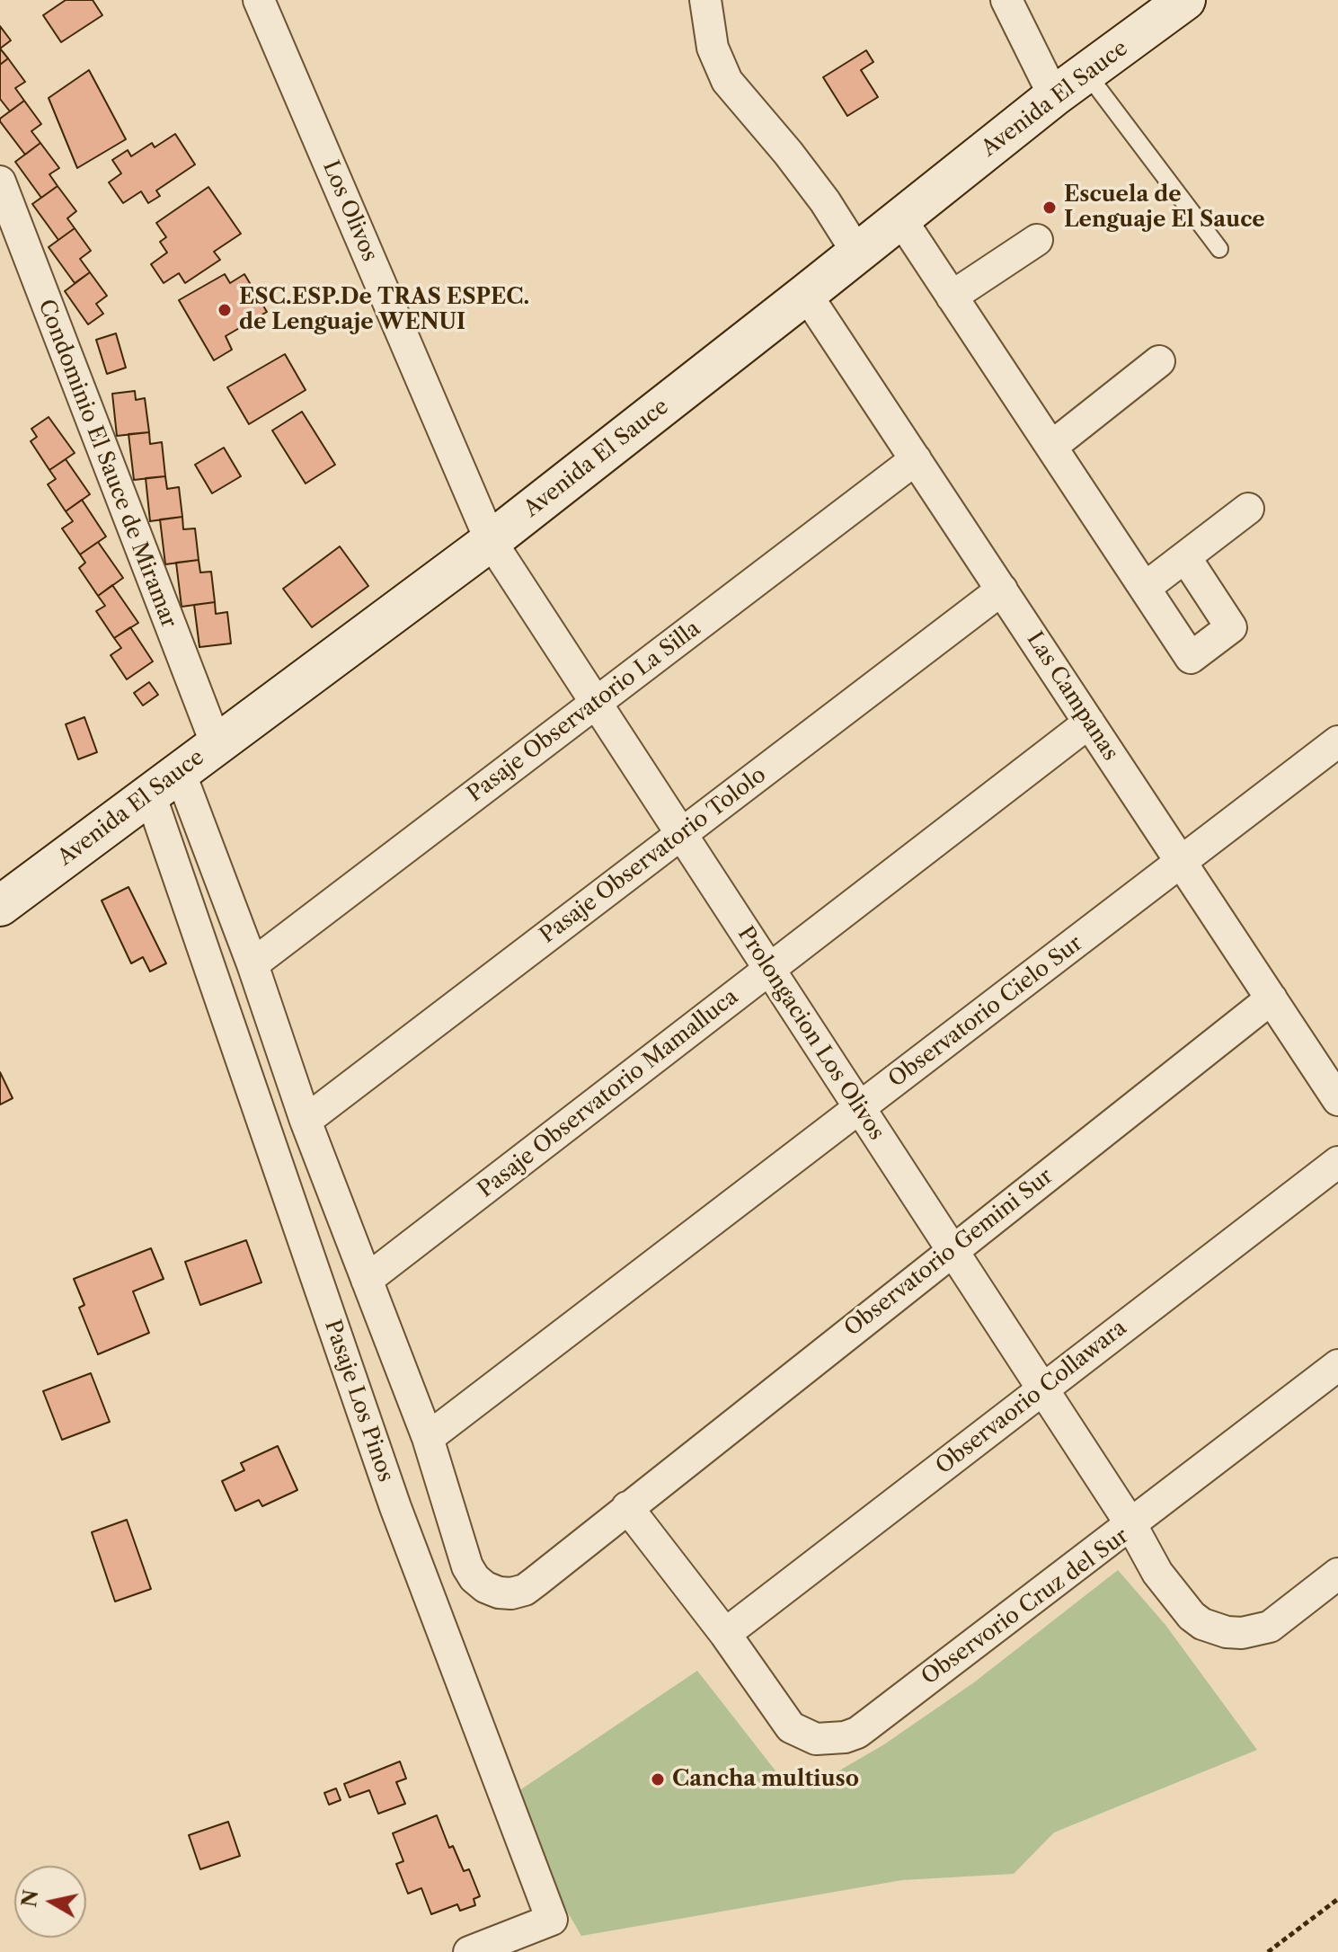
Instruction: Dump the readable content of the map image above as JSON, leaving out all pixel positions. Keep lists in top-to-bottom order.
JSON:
{
  "streets": {
    "street": [
      "Avenida El Sauce",
      "Los Olivos",
      "Condominio El Sauce de Miramar",
      "Las Campanas",
      "Pasaje Observatorio La Silla",
      "Pasaje Observatorio Tololo",
      "Observatorio Cielo Sur",
      "Prolongacion Los Olivos",
      "Pasaje Observatorio Mamalluca",
      "Observatorio Gemini Sur",
      "Observaorio Collawara",
      "Pasaje Los Pinos",
      "Observorio Cruz del Sur"
    ]
  },
  "crossings": [
    ["Avenida El Sauce", "Los Olivos"],
    ["Avenida El Sauce", "Condominio El Sauce de Miramar"],
    ["Avenida El Sauce", "Las Campanas"],
    ["Avenida El Sauce", "Prolongacion Los Olivos"],
    ["Avenida El Sauce", "Observatorio Gemini Sur"],
    ["Avenida El Sauce", "Pasaje Los Pinos"],
    ["Los Olivos", "Prolongacion Los Olivos"],
    ["Las Campanas", "Pasaje Observatorio La Silla"],
    ["Las Campanas", "Pasaje Observatorio Tololo"],
    ["Las Campanas", "Observatorio Cielo Sur"],
    ["Las Campanas", "Pasaje Observatorio Mamalluca"],
    ["Las Campanas", "Observatorio Gemini Sur"],
    ["Pasaje Observatorio La Silla", "Prolongacion Los Olivos"],
    ["Pasaje Observatorio La Silla", "Observatorio Gemini Sur"],
    ["Pasaje Observatorio Tololo", "Prolongacion Los Olivos"],
    ["Pasaje Observatorio Tololo", "Observatorio Gemini Sur"],
    ["Observatorio Cielo Sur", "Prolongacion Los Olivos"],
    ["Observatorio Cielo Sur", "Observatorio Gemini Sur"],
    ["Prolongacion Los Olivos", "Pasaje Observatorio Mamalluca"],
    ["Prolongacion Los Olivos", "Observatorio Gemini Sur"],
    ["Prolongacion Los Olivos", "Observaorio Collawara"],
    ["Prolongacion Los Olivos", "Observorio Cruz del Sur"],
    ["Pasaje Observatorio Mamalluca", "Observatorio Gemini Sur"],
    ["Observatorio Gemini Sur", "Pasaje Los Pinos"],
    ["Observaorio Collawara", "Observorio Cruz del Sur"]
  ],
  "places": ["Escuela de Lenguaje El Sauce", "ESC.ESP.De TRAS ESPEC. de Lenguaje WENUI", "Cancha multiuso"],
  "north": "left"
}
